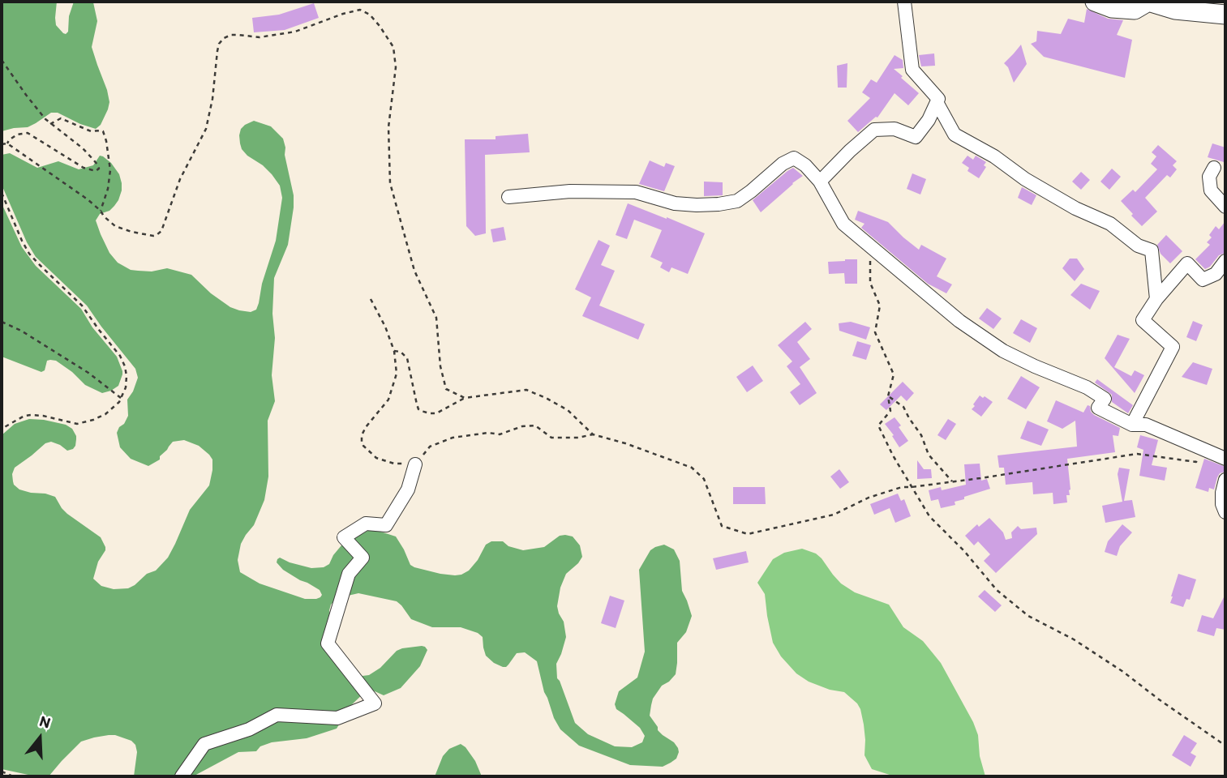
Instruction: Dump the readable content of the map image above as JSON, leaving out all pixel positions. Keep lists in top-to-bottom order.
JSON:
{
  "north": "top"
}
